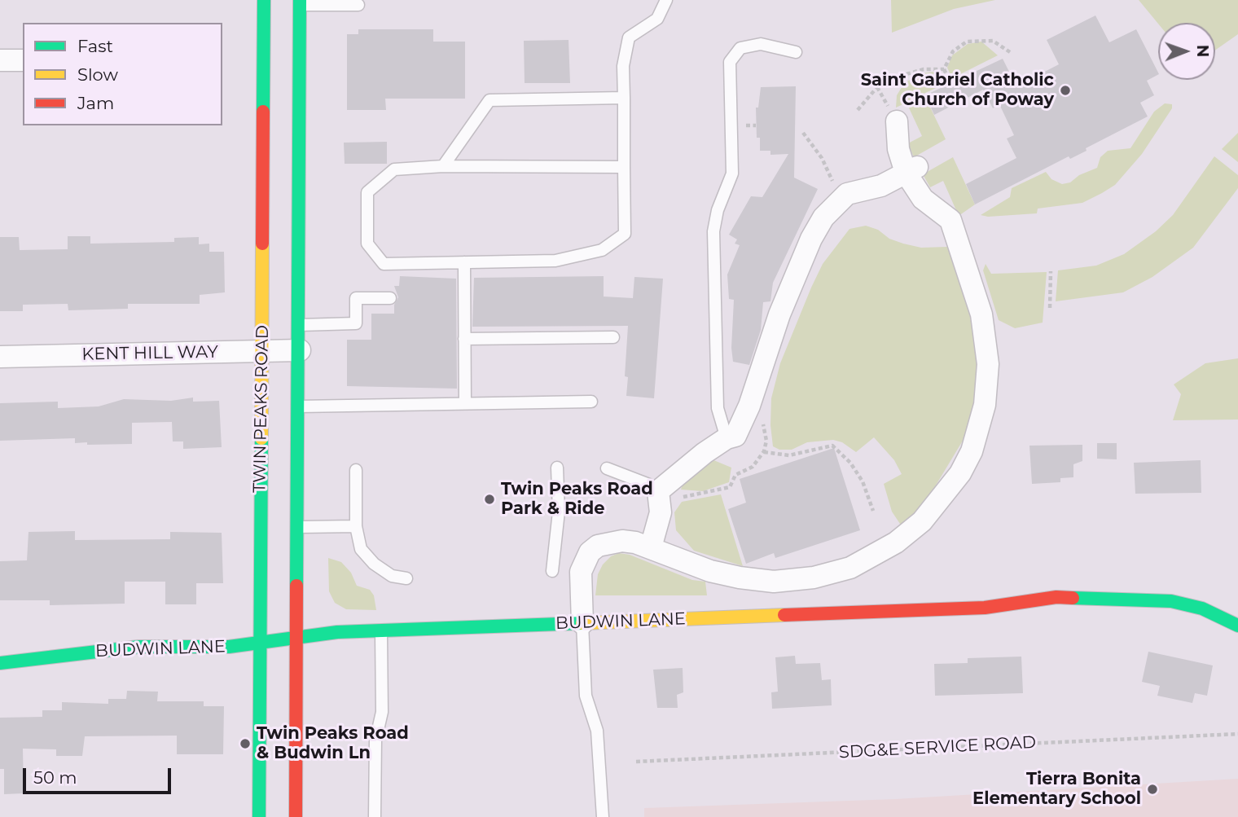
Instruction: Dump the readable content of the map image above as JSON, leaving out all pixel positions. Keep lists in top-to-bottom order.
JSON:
{
  "streets": {
    "main road": ["TWIN PEAKS ROAD", "BUDWIN LANE"],
    "street": ["KENT HILL WAY"],
    "path": ["SDG&E SERVICE ROAD"]
  },
  "crossings": [
    ["KENT HILL WAY", "TWIN PEAKS ROAD"],
    ["TWIN PEAKS ROAD", "BUDWIN LANE"]
  ],
  "places": [
    "Saint Gabriel Catholic Church of Poway",
    "Twin Peaks Road Park & Ride",
    "Twin Peaks Road & Budwin Ln",
    "Tierra Bonita Elementary School"
  ],
  "legend": ["Fast", "Slow", "Jam"],
  "scale_bar": "50 m",
  "north": "right"
}
